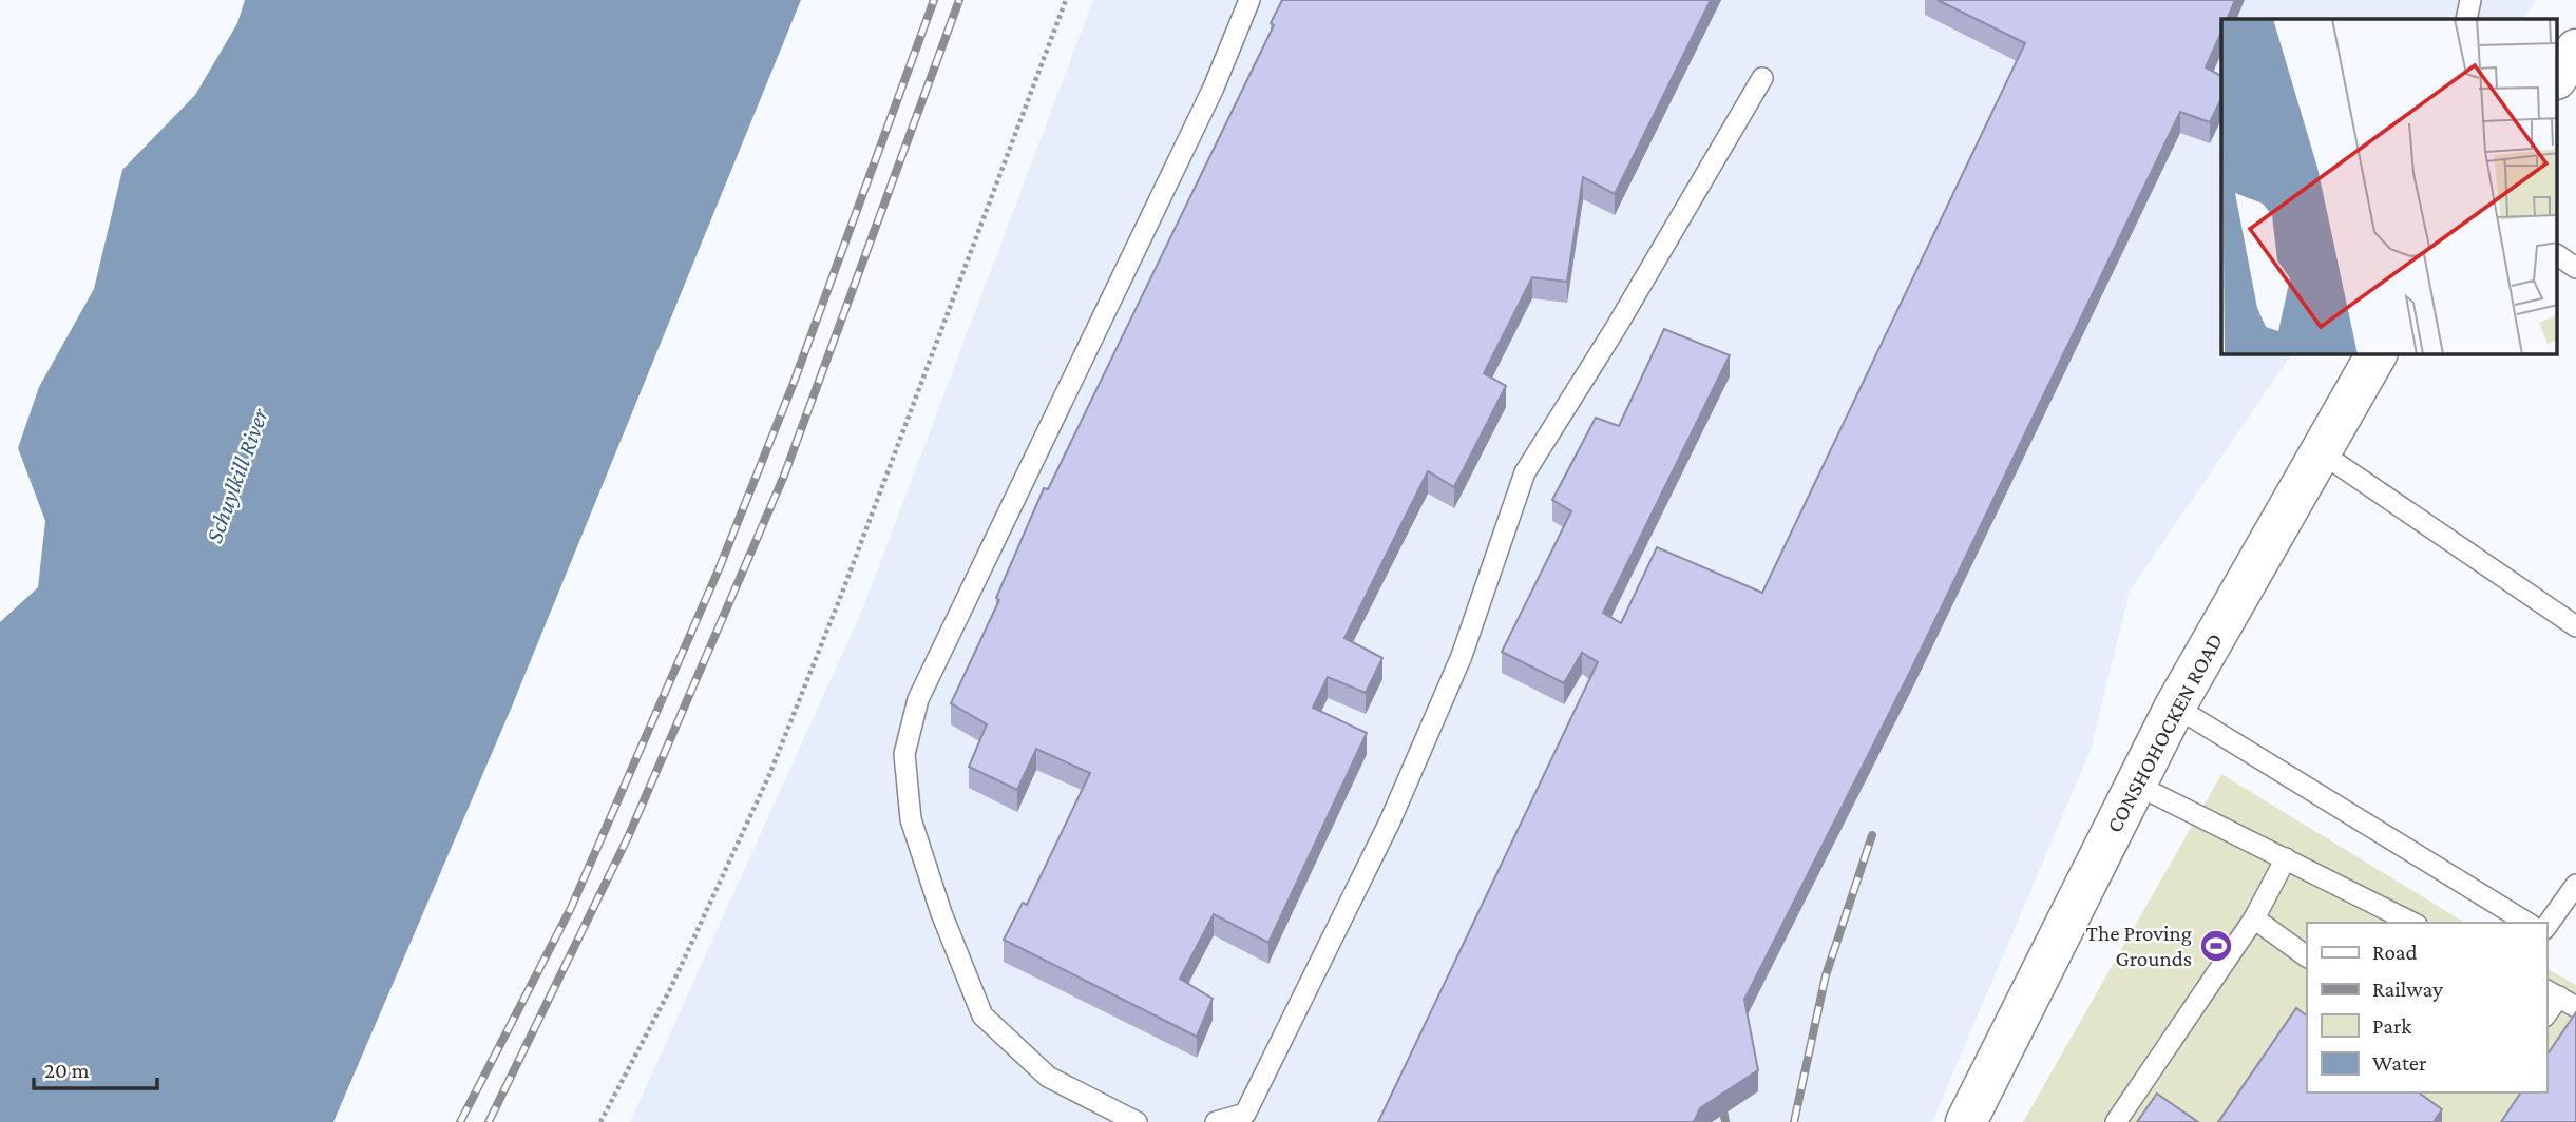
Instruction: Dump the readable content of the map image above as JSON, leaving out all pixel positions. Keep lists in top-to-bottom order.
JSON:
{
  "streets": {
    "main road": ["CONSHOHOCKEN ROAD"]
  },
  "water": ["Schuylkill River"],
  "places": {
    "sports": ["The Proving Grounds"]
  },
  "legend": [
    "Road",
    "Railway",
    "Park",
    "Water"
  ],
  "scale_bar": "20 m"
}
